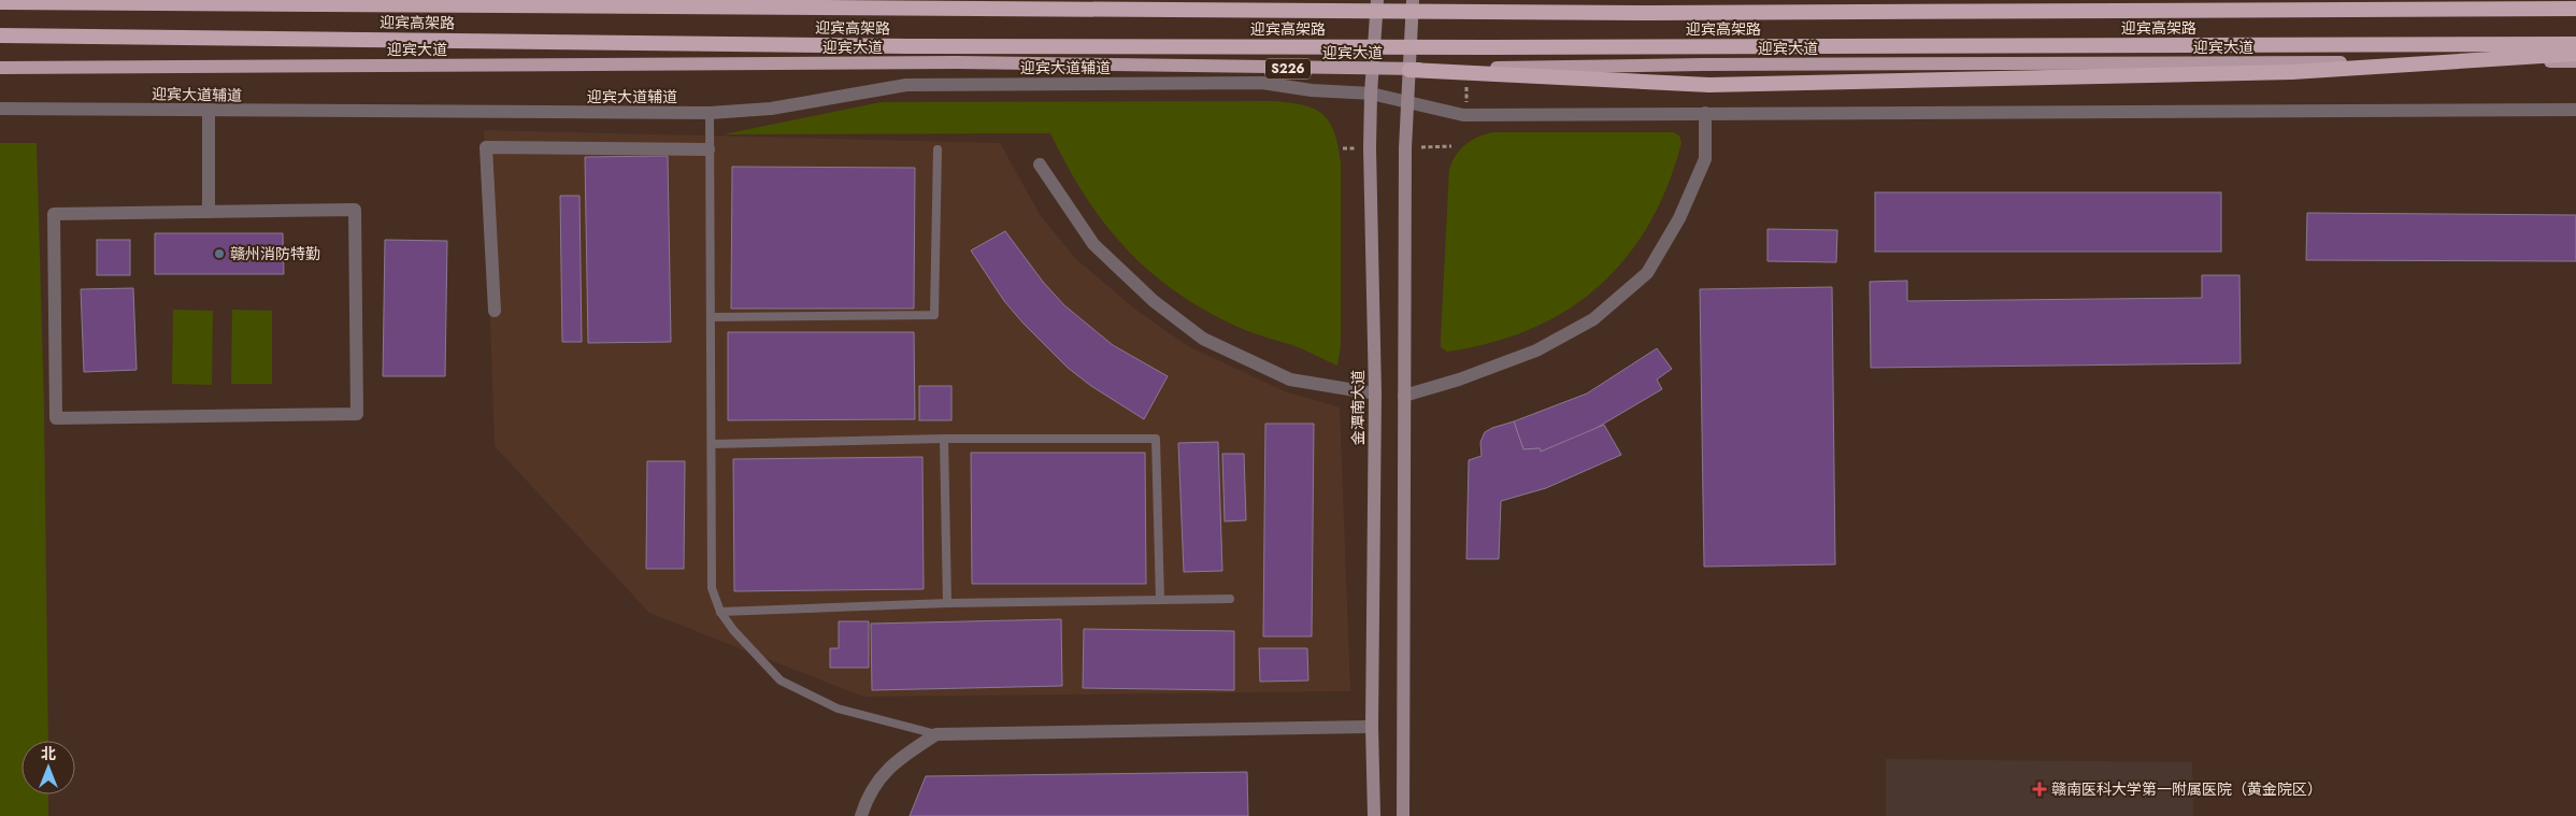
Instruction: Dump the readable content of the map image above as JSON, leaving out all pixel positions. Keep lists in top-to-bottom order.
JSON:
{
  "streets": {
    "highway": ["迎宾高架路"],
    "main road": ["迎宾大道", "S226", "金潭南大道"],
    "street": ["迎宾大道辅道"]
  },
  "crossings": [
    ["迎宾大道", "金潭南大道"],
    ["迎宾大道辅道", "金潭南大道"]
  ],
  "places": {
    "other": ["赣州消防特勤"],
    "health": ["赣南医科大学第一附属医院（黄金院区）"]
  },
  "north": "top"
}
